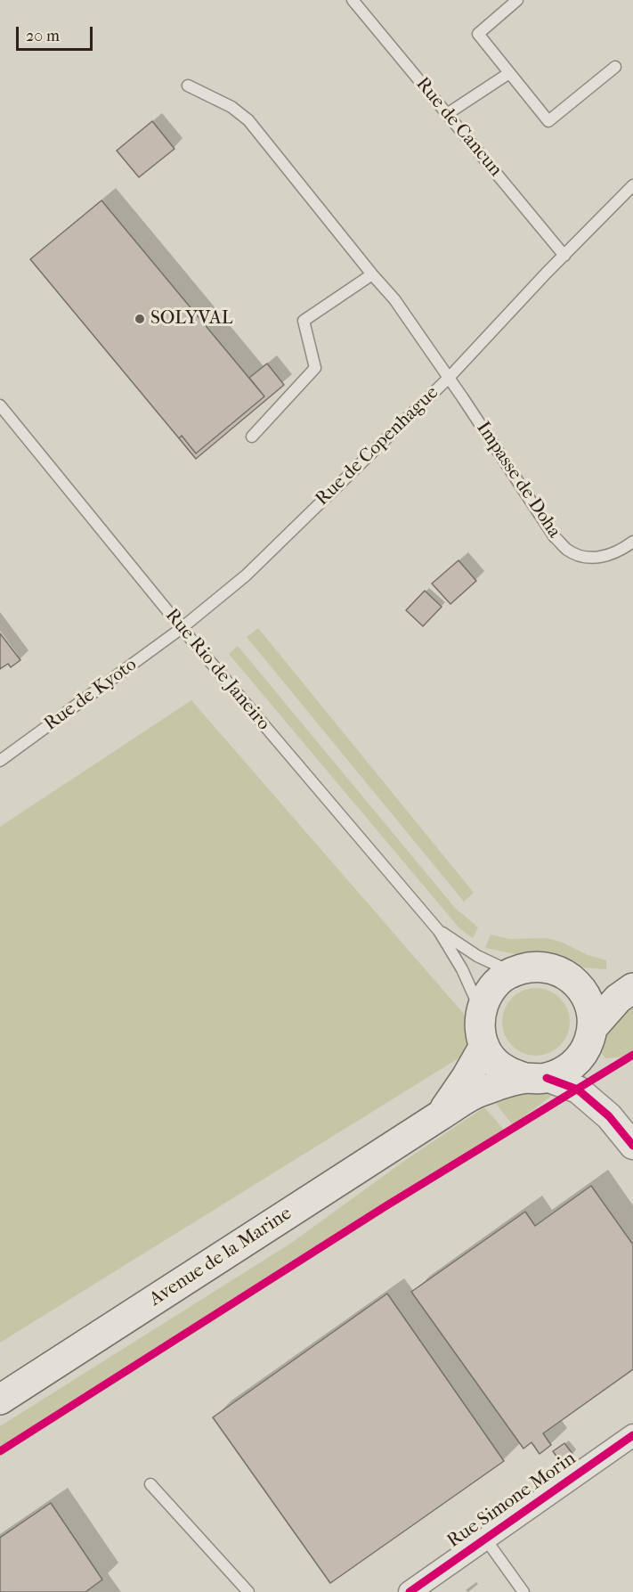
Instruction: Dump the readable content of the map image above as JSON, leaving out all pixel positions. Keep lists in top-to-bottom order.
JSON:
{
  "streets": {
    "main road": ["Avenue de la Marine"],
    "street": ["Rue Simone Morin"],
    "lane": [
      "Rue de Cancun",
      "Rue de Copenhague",
      "Impasse de Doha",
      "Rue Rio de Janeiro",
      "Rue de Kyoto"
    ]
  },
  "crossings": [
    ["Rue de Cancun", "Rue de Copenhague"],
    ["Rue de Copenhague", "Impasse de Doha"],
    ["Rue de Copenhague", "Rue Rio de Janeiro"],
    ["Rue de Copenhague", "Rue de Kyoto"],
    ["Rue Rio de Janeiro", "Rue de Kyoto"],
    ["Rue Rio de Janeiro", "Avenue de la Marine"]
  ],
  "places": ["SOLYVAL"],
  "scale_bar": "20 m"
}
